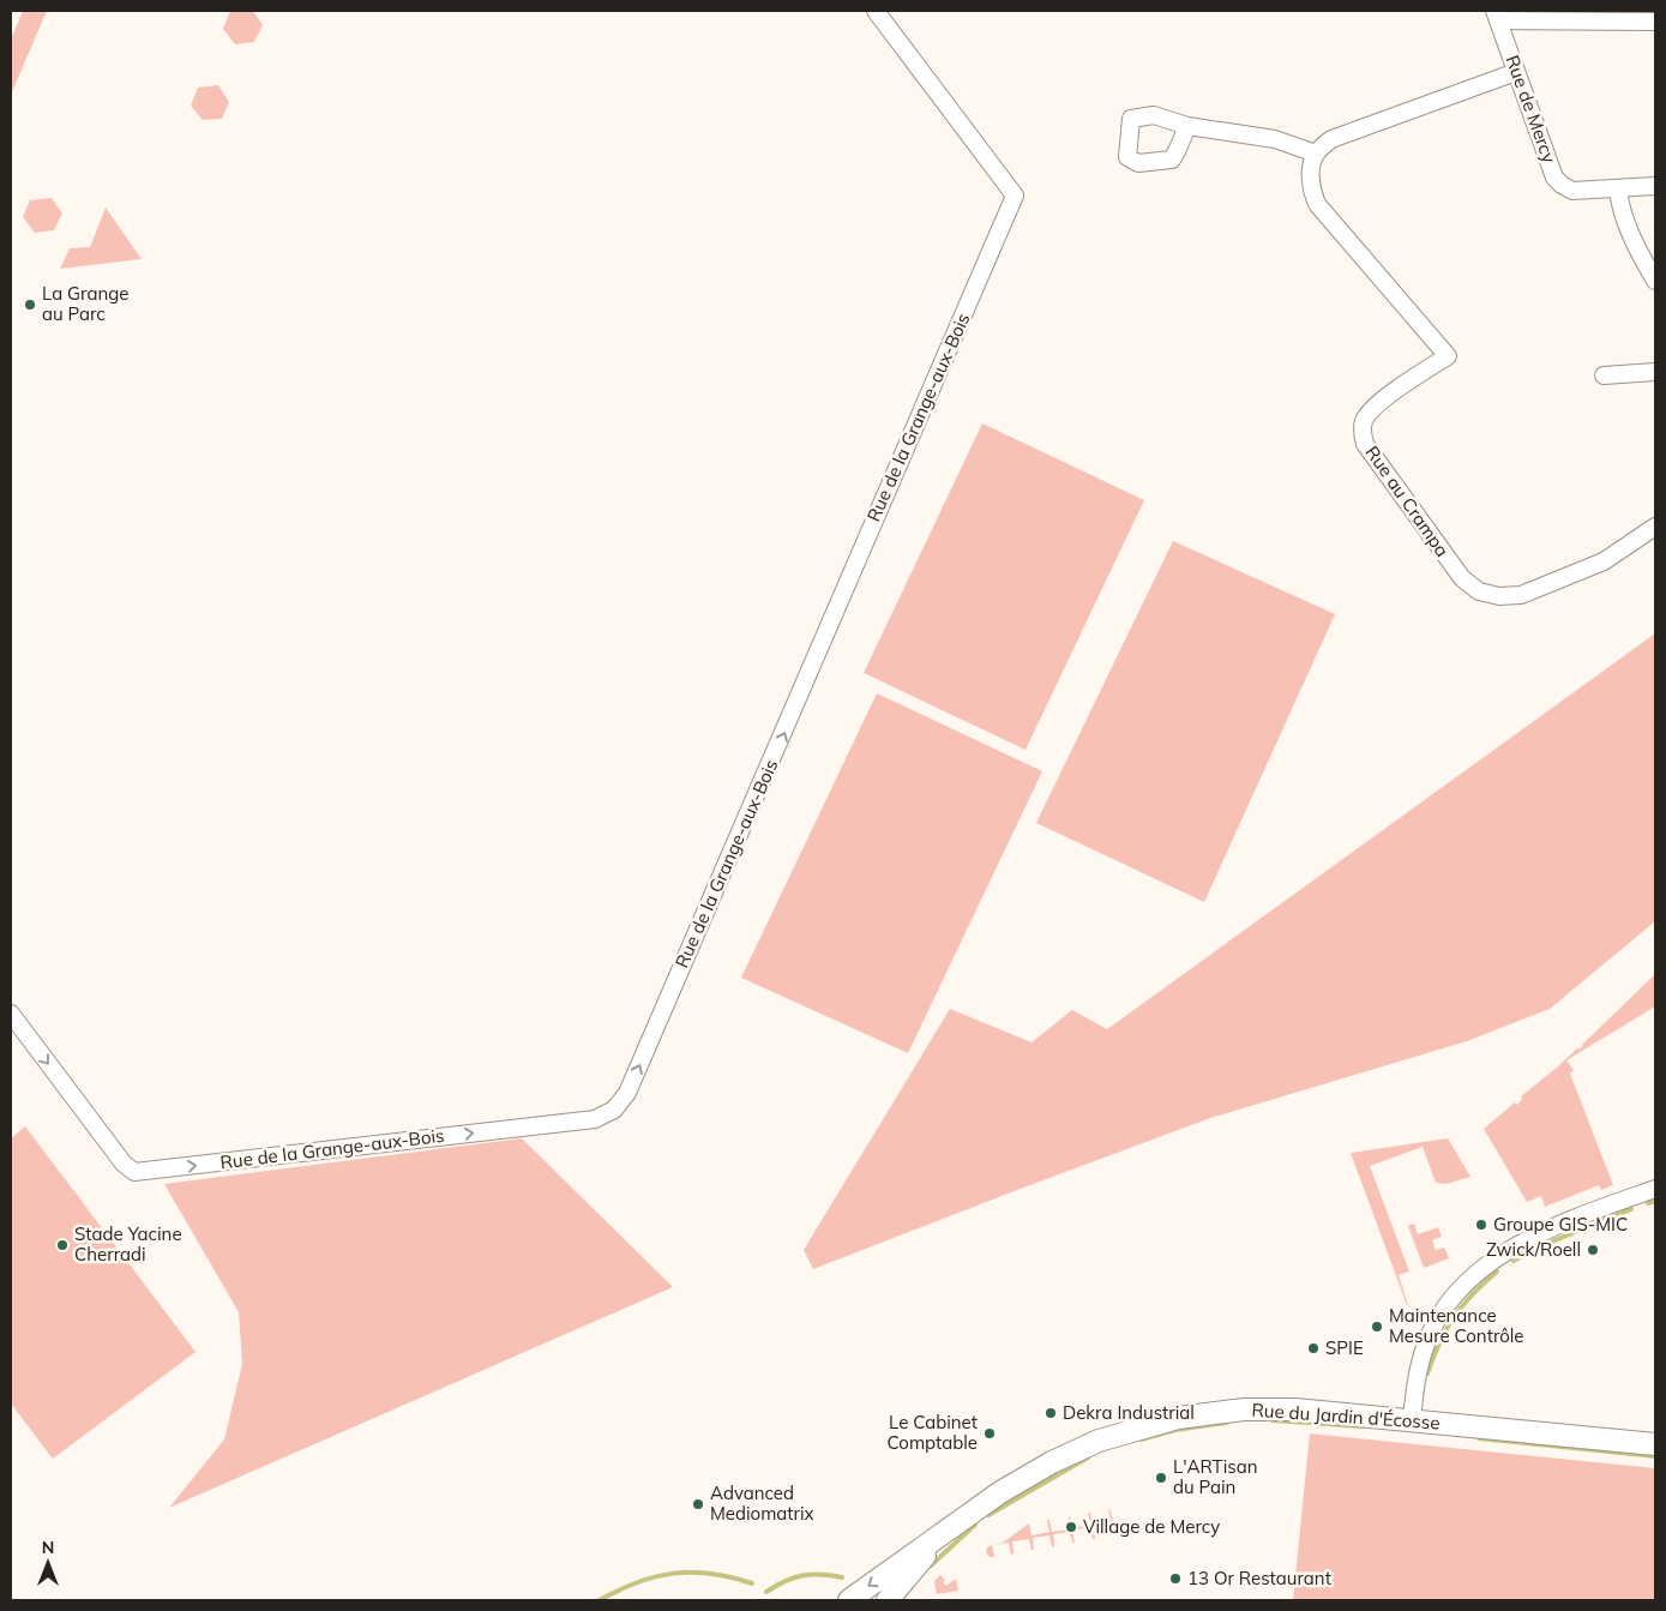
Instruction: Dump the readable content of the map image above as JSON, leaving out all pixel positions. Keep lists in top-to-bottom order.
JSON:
{
  "streets": {
    "street": [
      "Rue de Mercy",
      "Rue de la Grange-aux-Bois",
      "Rue au Crampa",
      "Rue du Jardin d'Écosse"
    ]
  },
  "places": [
    "La Grange au Parc",
    "Groupe GIS-MIC",
    "Stade Yacine Cherradi",
    "Zwick/Roell",
    "Maintenance Mesure Contrôle",
    "SPIE",
    "Dekra Industrial",
    "Le Cabinet Comptable",
    "L'ARTisan du Pain",
    "Advanced Mediomatrix",
    "Village de Mercy",
    "13 Or Restaurant"
  ],
  "north": "top"
}
